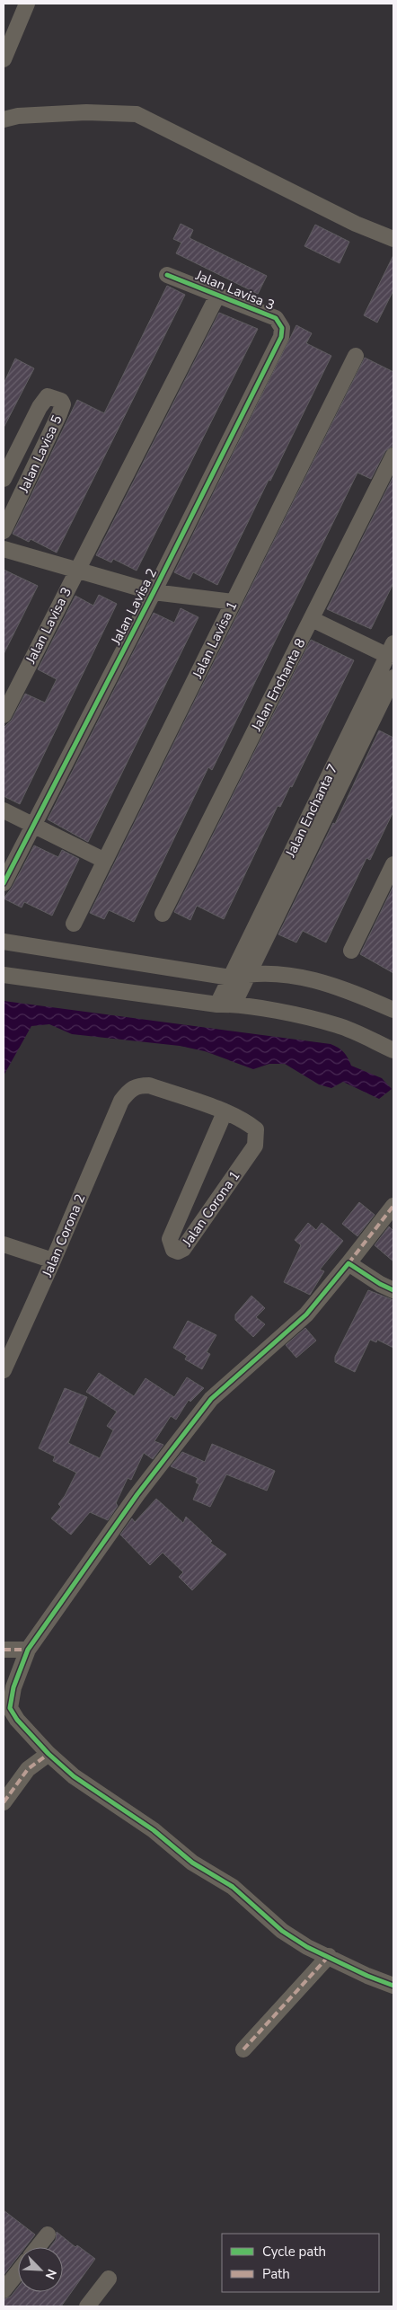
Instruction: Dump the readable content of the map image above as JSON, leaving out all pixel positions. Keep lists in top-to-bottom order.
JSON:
{
  "streets": {
    "street": [
      "Jalan Lavisa 3",
      "Jalan Lavisa 5",
      "Jalan Lavisa 2",
      "Jalan Lavisa 1",
      "Jalan Enchanta 8",
      "Jalan Enchanta 7",
      "Jalan Corona 1",
      "Jalan Corona 2"
    ]
  },
  "crossings": [
    ["Jalan Lavisa 3", "Jalan Lavisa 2"],
    ["Jalan Corona 1", "Jalan Corona 2"]
  ],
  "legend": ["Cycle path", "Path"],
  "north": "bottom right"
}
